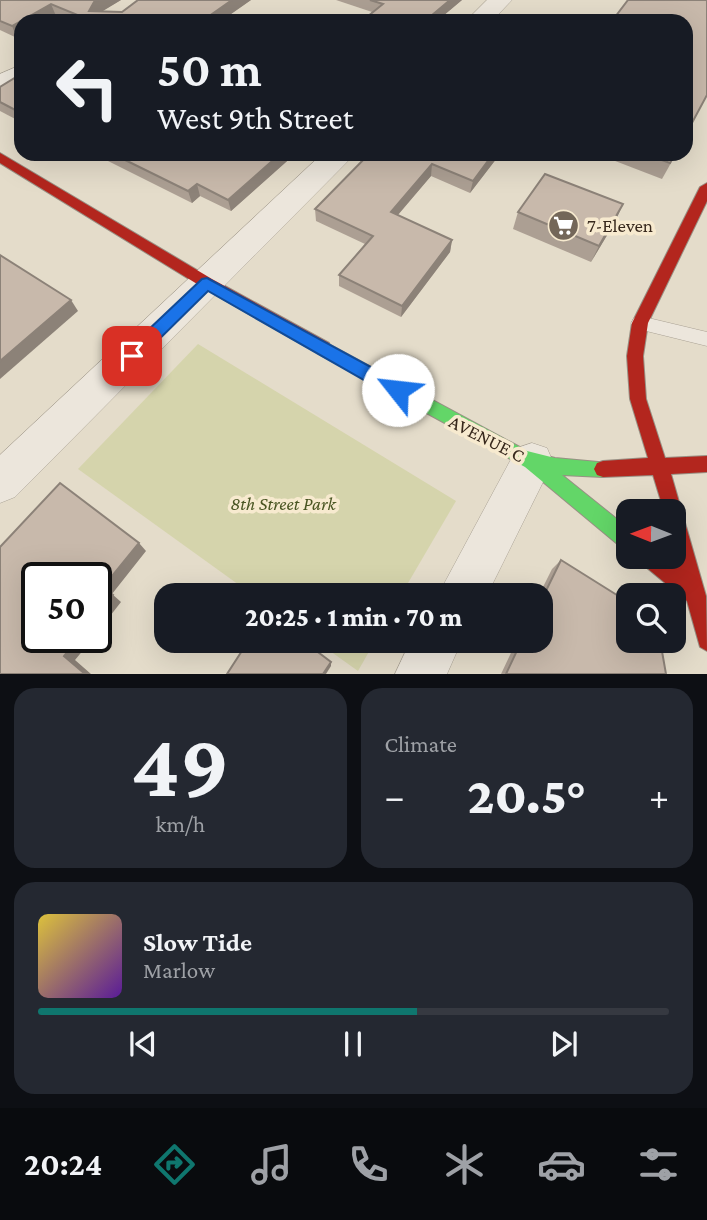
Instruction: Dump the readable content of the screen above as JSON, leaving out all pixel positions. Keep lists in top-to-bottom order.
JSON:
{
  "streets": {
    "main road": ["AVENUE C"]
  },
  "parks": ["8th Street Park"],
  "places": {
    "supermarket": ["7-Eleven"]
  },
  "north": "left",
  "page": {
    "turn": ["50 m", "West 9th Street"],
    "limit": "50",
    "trip": "20:25 · 1 min · 70 m",
    "tile": [
      ["49", "km/h"],
      "Climate"
    ],
    "heat": ["−", "20.5°", "+"],
    "song": ["Slow Tide", "Marlow"],
    "tabs": "20:24"
  }
}
